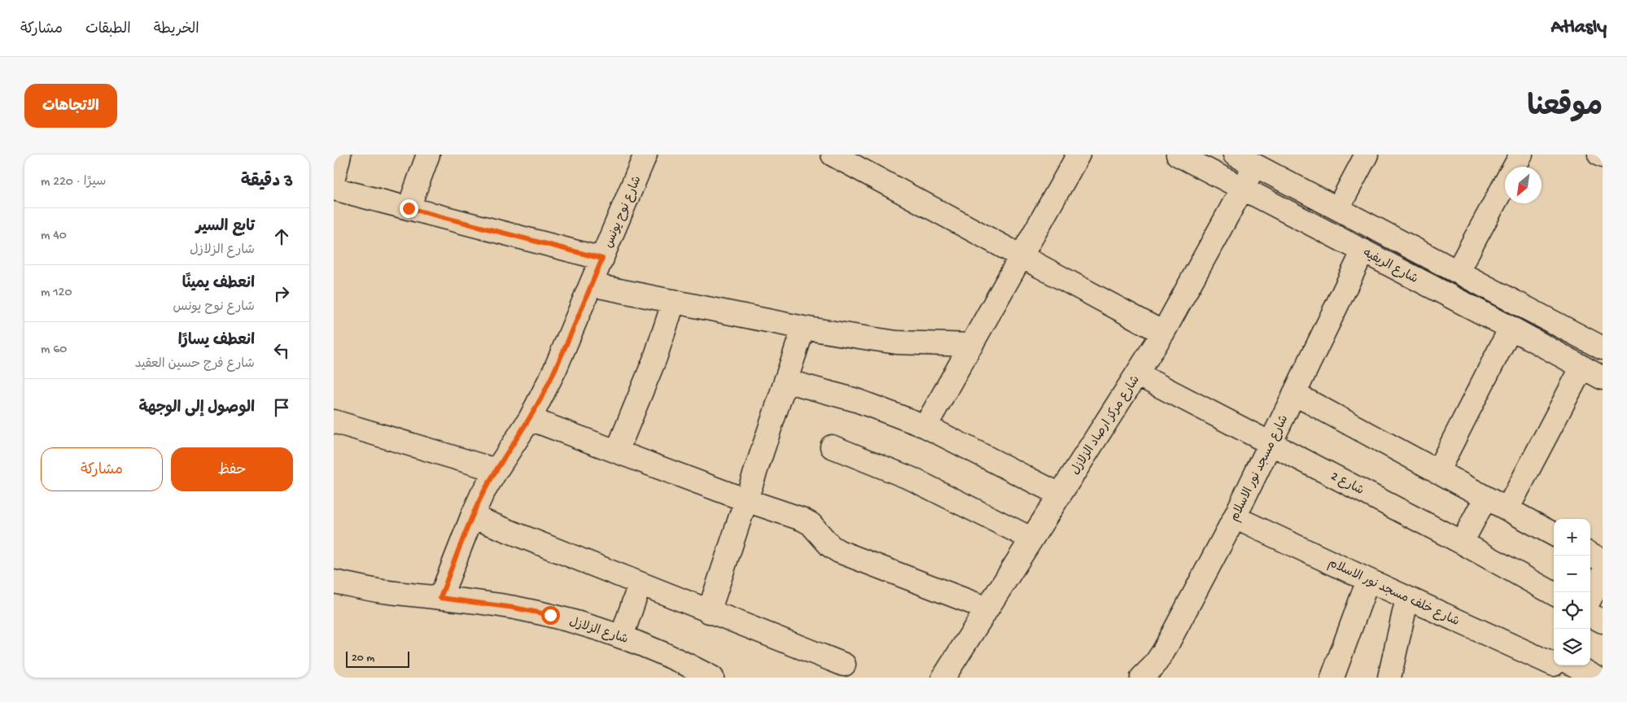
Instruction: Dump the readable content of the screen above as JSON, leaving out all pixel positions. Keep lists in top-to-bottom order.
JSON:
{
  "streets": {
    "street": [
      "شارع نوح يونس",
      "شارع الريفيه",
      "شارع مركز ارصاد الزلازل",
      "شارع مسجد نور الاسلام",
      "شارع 2",
      "شارع خلف مسجد نور الاسلام",
      "شارع الزلازل"
    ]
  },
  "crossings": [
    ["شارع نوح يونس", "شارع الزلازل"],
    ["شارع الريفيه", "شارع مركز ارصاد الزلازل"],
    ["شارع الريفيه", "شارع مسجد نور الاسلام"],
    ["شارع مركز ارصاد الزلازل", "شارع 2"],
    ["شارع مسجد نور الاسلام", "شارع 2"],
    ["شارع مسجد نور الاسلام", "شارع خلف مسجد نور الاسلام"]
  ],
  "scale_bar": "20 m",
  "north": "bottom left",
  "page": {
    "header": "Atlasly",
    "nav": ["الخريطة", "الطبقات", "مشاركة"],
    "title": "موقعنا",
    "buttons": [
      "الاتجاهات",
      ["حفظ", "مشاركة"]
    ],
    "heading": ["3 دقيقة", "سيرًا · 220 m"],
    "list": [
      ["تابع السير", "شارع الزلازل", "40 m"],
      ["انعطف يمينًا", "شارع نوح يونس", "120 m"],
      ["انعطف يسارًا", "شارع فرج حسين العقيد", "60 m"],
      "الوصول إلى الوجهة"
    ],
    "map_buttons": ["+", "−"],
    "scale": "20 m"
  }
}
